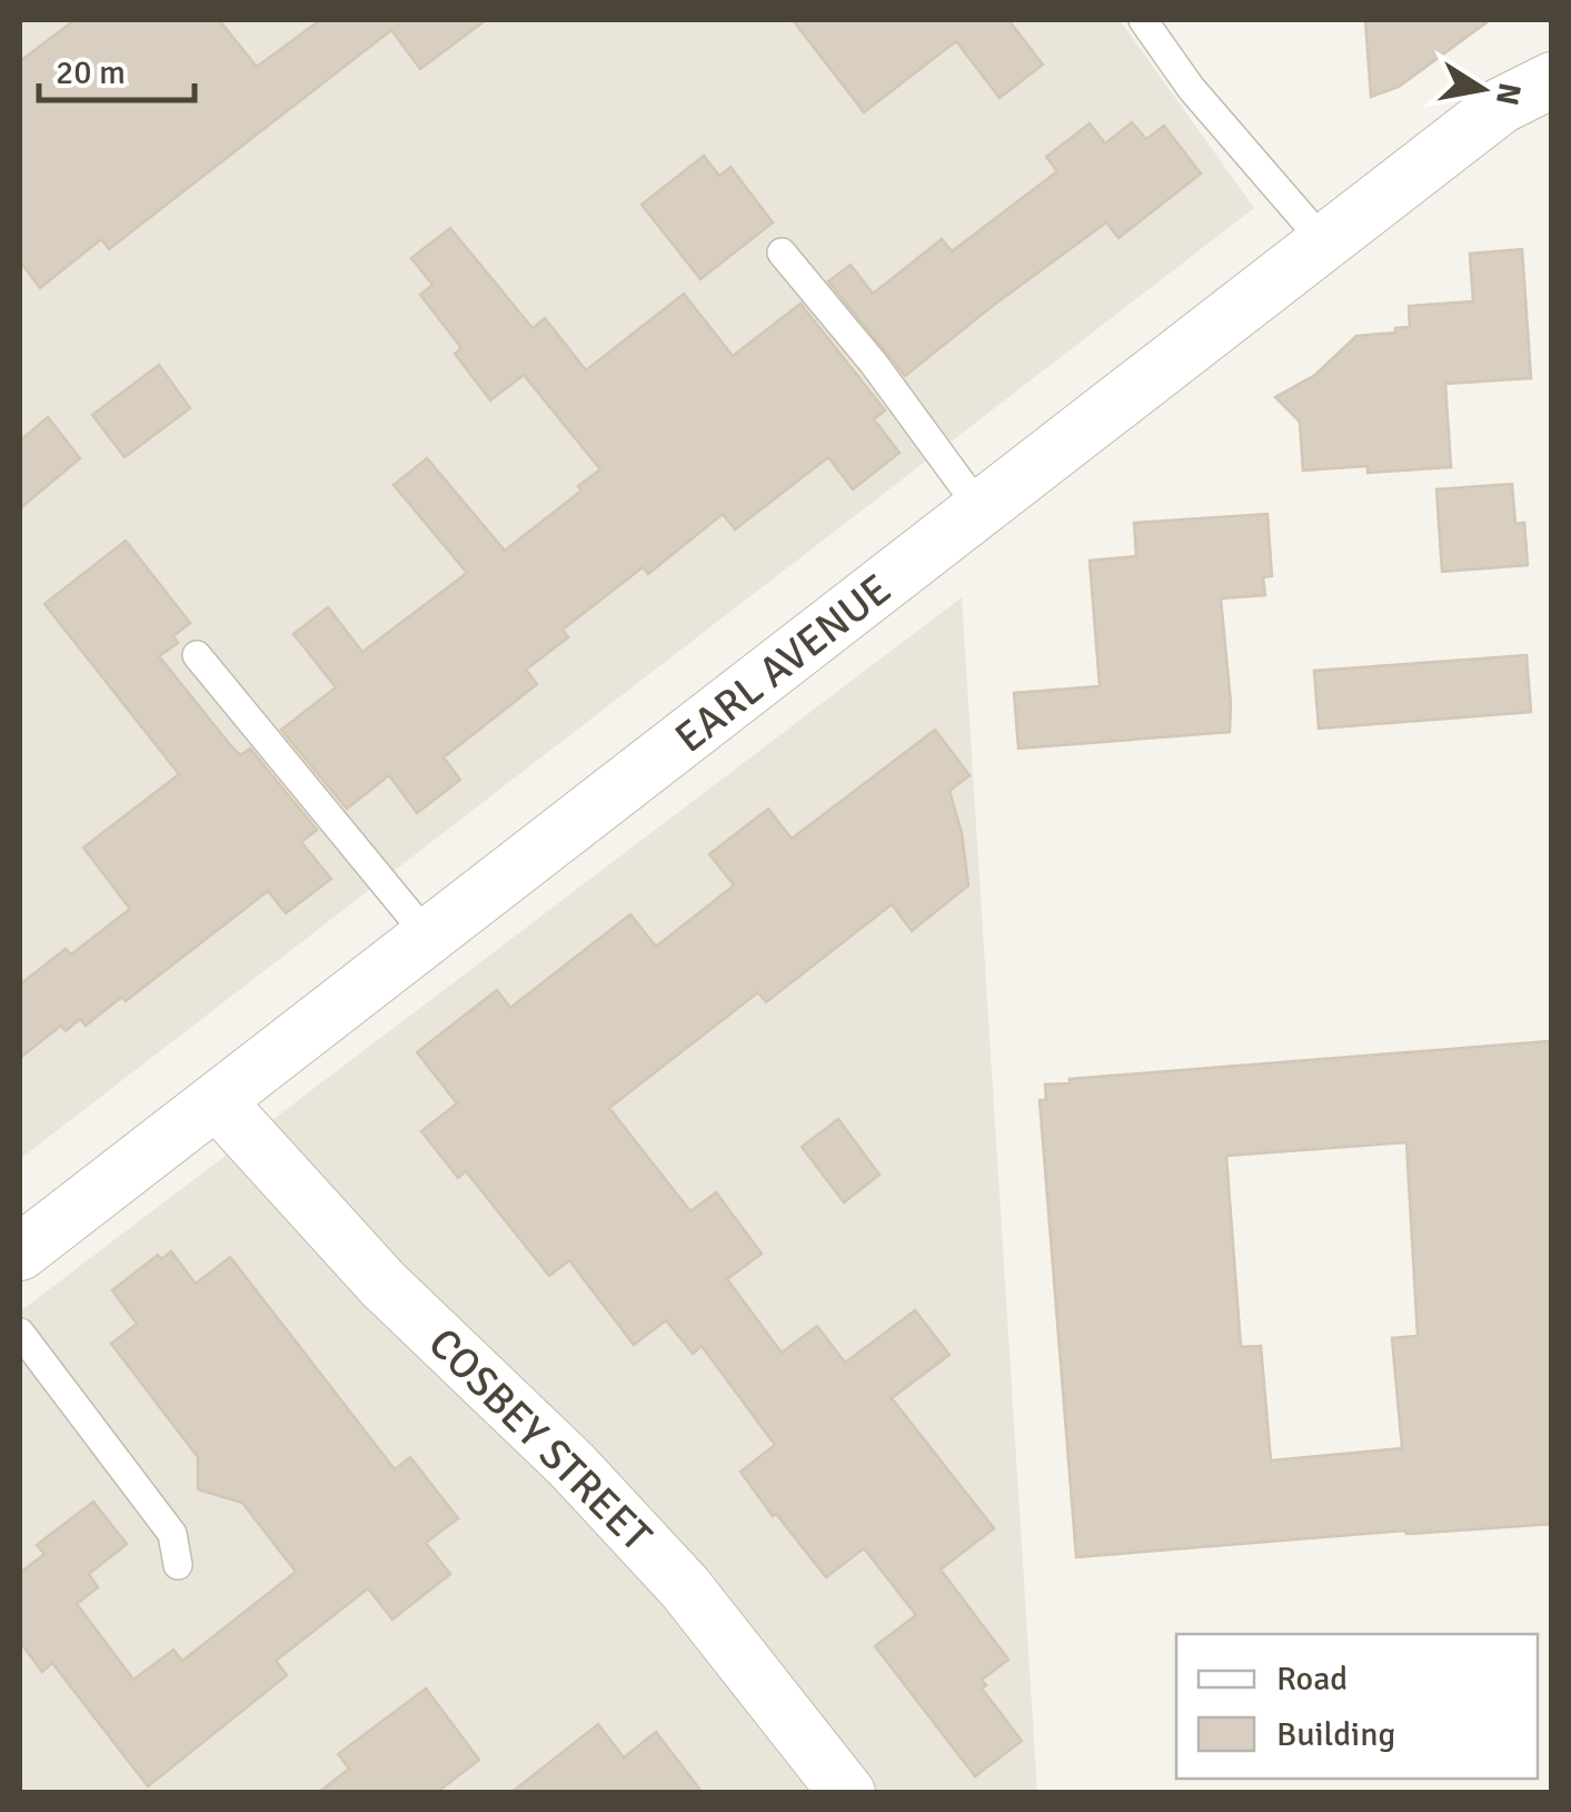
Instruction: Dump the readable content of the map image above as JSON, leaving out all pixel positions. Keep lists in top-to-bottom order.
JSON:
{
  "streets": {
    "street": ["EARL AVENUE", "COSBEY STREET"]
  },
  "crossings": [
    ["EARL AVENUE", "COSBEY STREET"]
  ],
  "legend": ["Road", "Building"],
  "scale_bar": "20 m",
  "north": "right"
}
